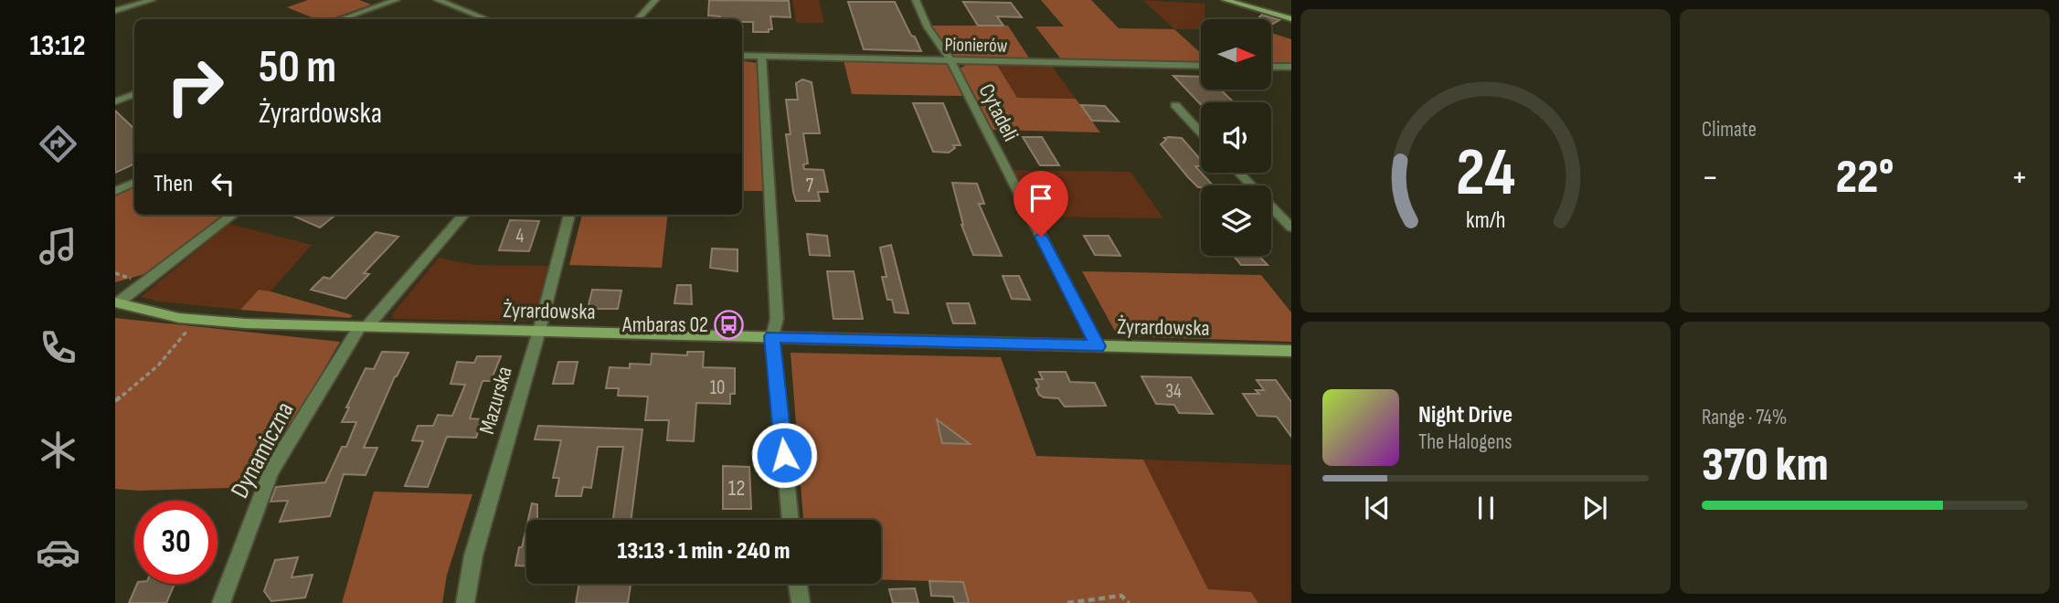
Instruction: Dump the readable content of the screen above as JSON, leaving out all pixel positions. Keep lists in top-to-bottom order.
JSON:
{
  "streets": {
    "street": [
      "Pionierów",
      "Cytadeli",
      "Żyrardowska",
      "Mazurska",
      "Dynamiczna"
    ]
  },
  "crossings": [
    ["Pionierów", "Cytadeli"],
    ["Cytadeli", "Żyrardowska"],
    ["Żyrardowska", "Mazurska"],
    ["Żyrardowska", "Dynamiczna"]
  ],
  "places": {
    "bus stop": ["Ambaras 02"]
  },
  "house_numbers": [
    "7",
    "4",
    "10",
    "34",
    "12"
  ],
  "north": "right",
  "page": {
    "tabs": "13:12",
    "tile": [
      "Climate",
      ["Range · 74%", "370 km"]
    ],
    "turn": ["50 m", "Żyrardowska"],
    "heat": ["−", "22°", "+"],
    "then": "Then",
    "song": ["Night Drive", "The Halogens"],
    "limit": "30",
    "trip": "13:13 · 1 min · 240 m",
    "gauge": ["24", "km/h"]
  }
}
